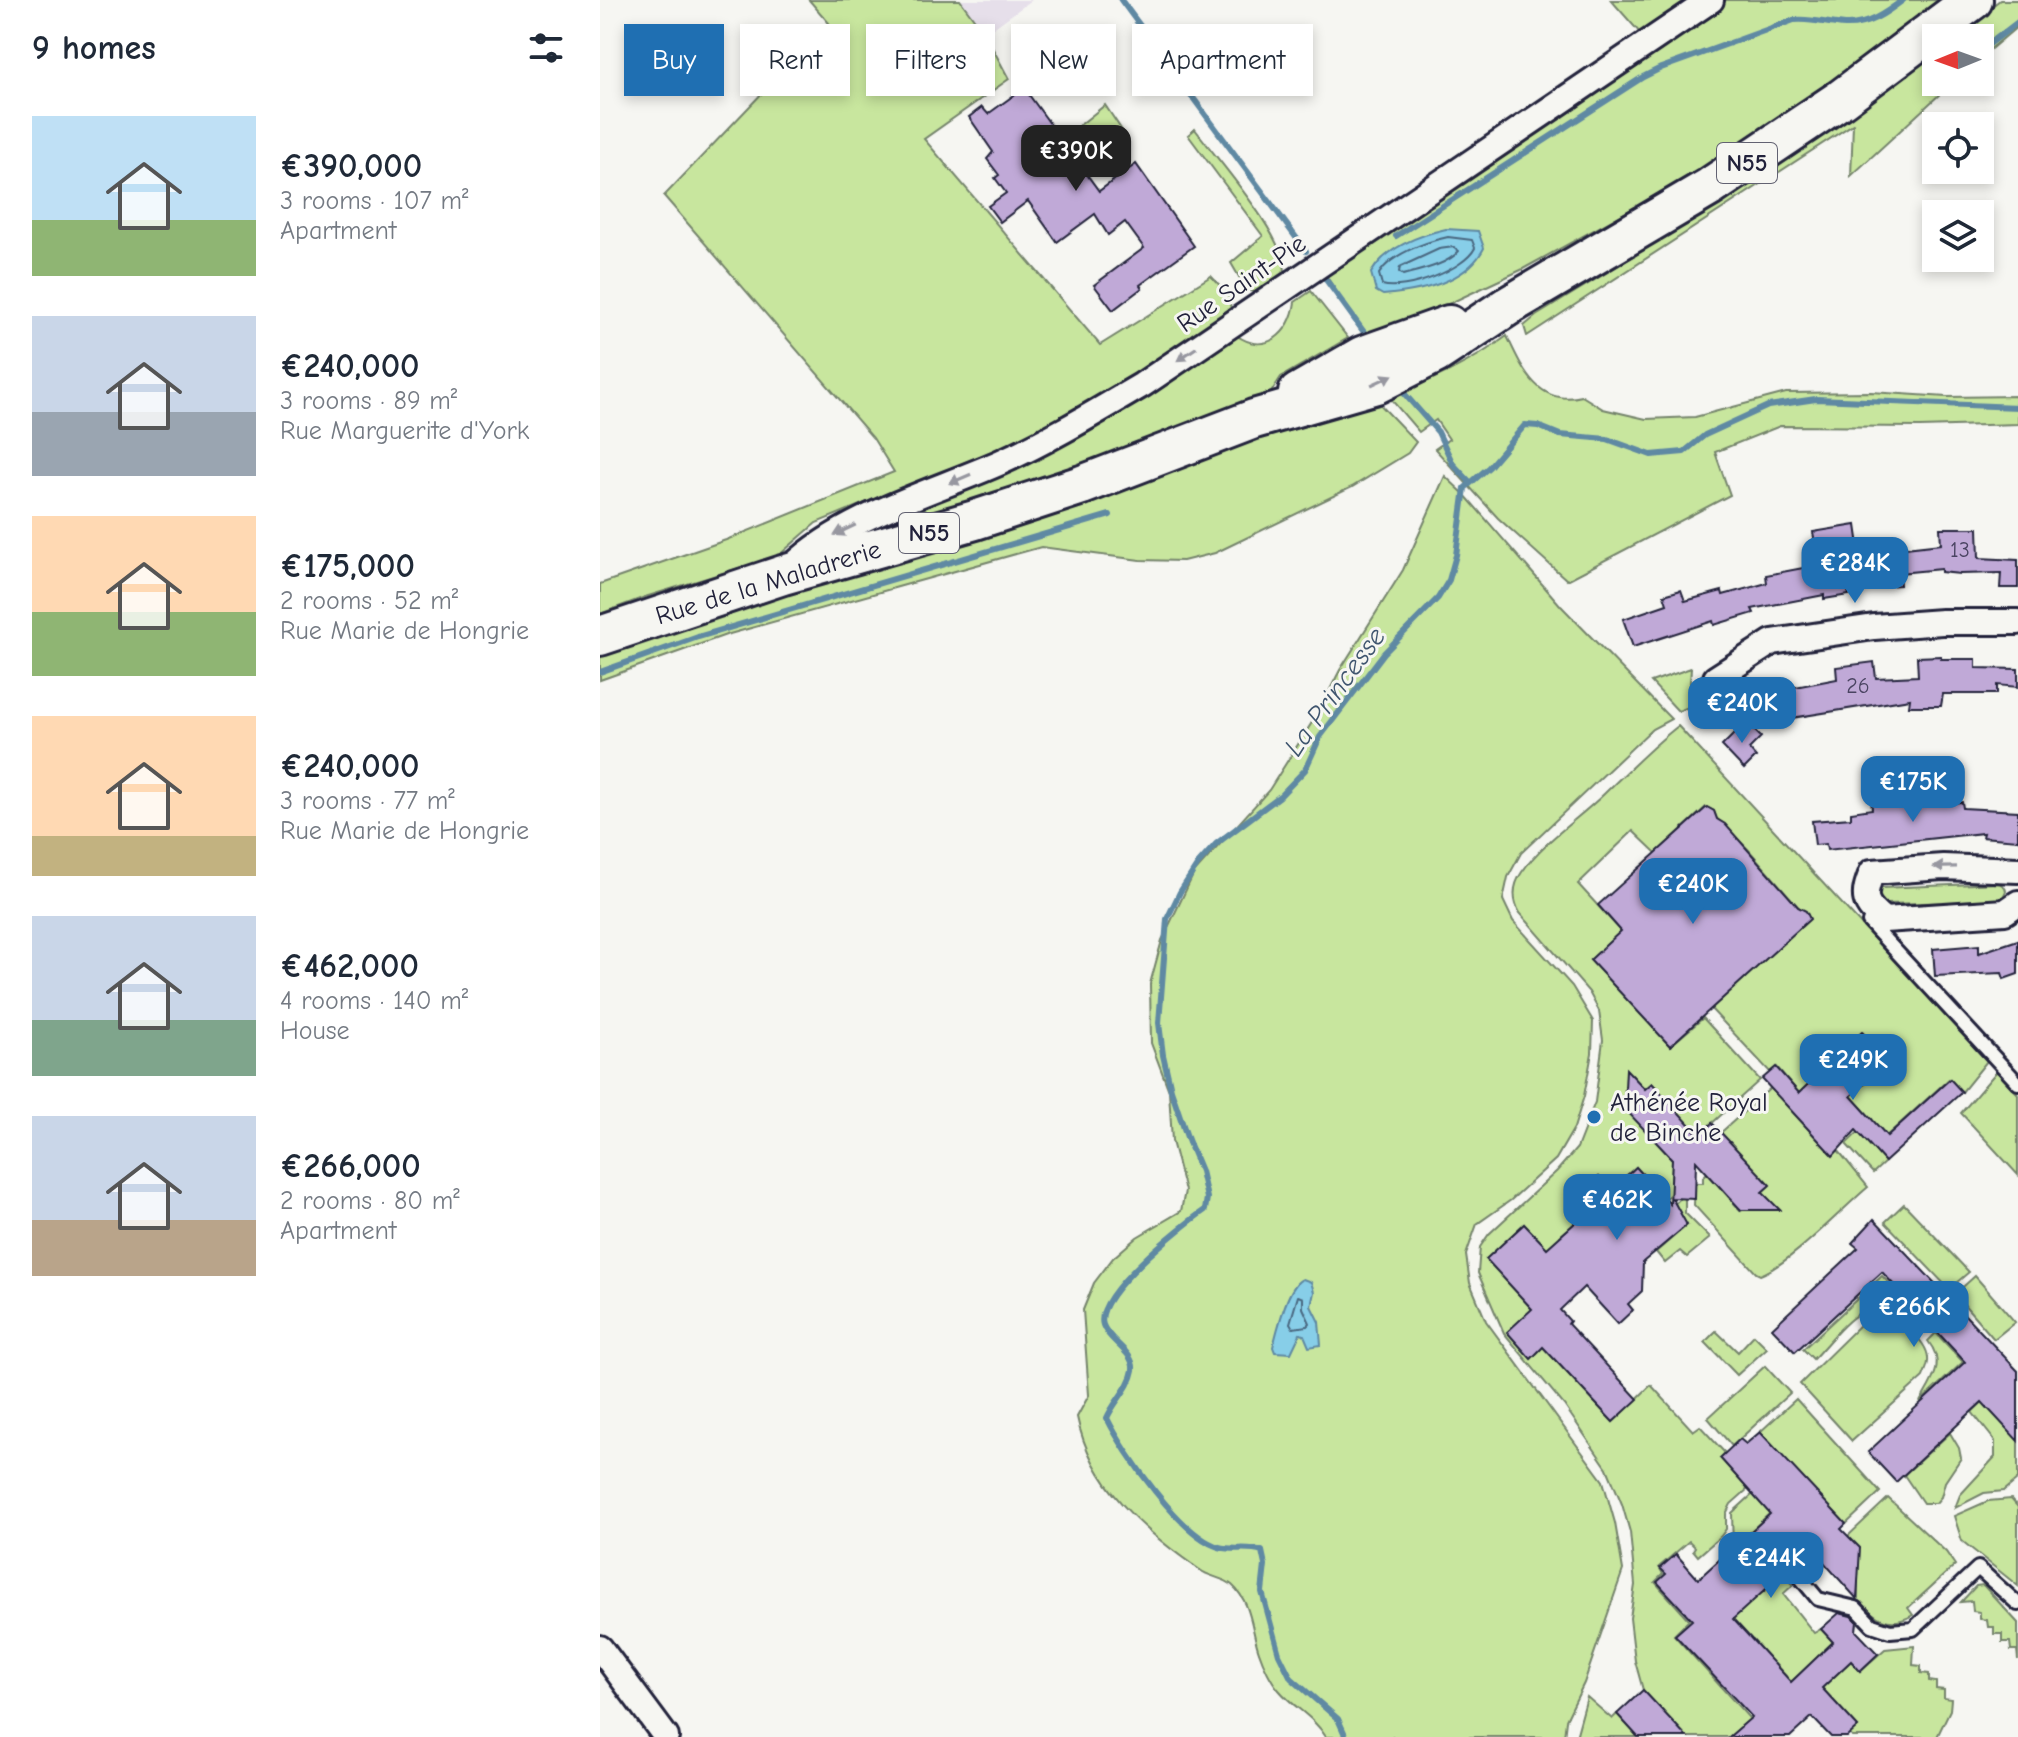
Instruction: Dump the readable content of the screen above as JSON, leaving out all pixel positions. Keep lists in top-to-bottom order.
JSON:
{
  "streets": {
    "main road": ["N55", "Rue de la Maladrerie"],
    "street": ["Rue Saint-Pie"]
  },
  "crossings": [
    ["Rue Saint-Pie", "Rue de la Maladrerie"]
  ],
  "one_way": ["Rue Saint-Pie"],
  "water": ["La Princesse"],
  "places": ["Athénée Royal de Binche"],
  "house_numbers": ["13", "26"],
  "north": "left",
  "page": {
    "heading": "9 homes",
    "chip": [
      "Buy",
      "Rent",
      "Filters",
      "New",
      "Apartment"
    ],
    "list": [
      {
        "name": "€390,000",
        "note": "3 rooms · 107 m² · Apartment"
      },
      {
        "name": "€240,000",
        "note": "3 rooms · 89 m² · Rue Marguerite d'York"
      },
      {
        "name": "€175,000",
        "note": "2 rooms · 52 m² · Rue Marie de Hongrie"
      },
      {
        "name": "€240,000",
        "note": "3 rooms · 77 m² · Rue Marie de Hongrie"
      },
      {
        "name": "€462,000",
        "note": "4 rooms · 140 m² · House"
      },
      {
        "name": "€266,000",
        "note": "2 rooms · 80 m² · Apartment"
      }
    ],
    "price": [
      "€390K",
      "€284K",
      "€240K",
      "€175K",
      "€240K",
      "€249K",
      "€462K",
      "€266K",
      "€244K"
    ]
  }
}
